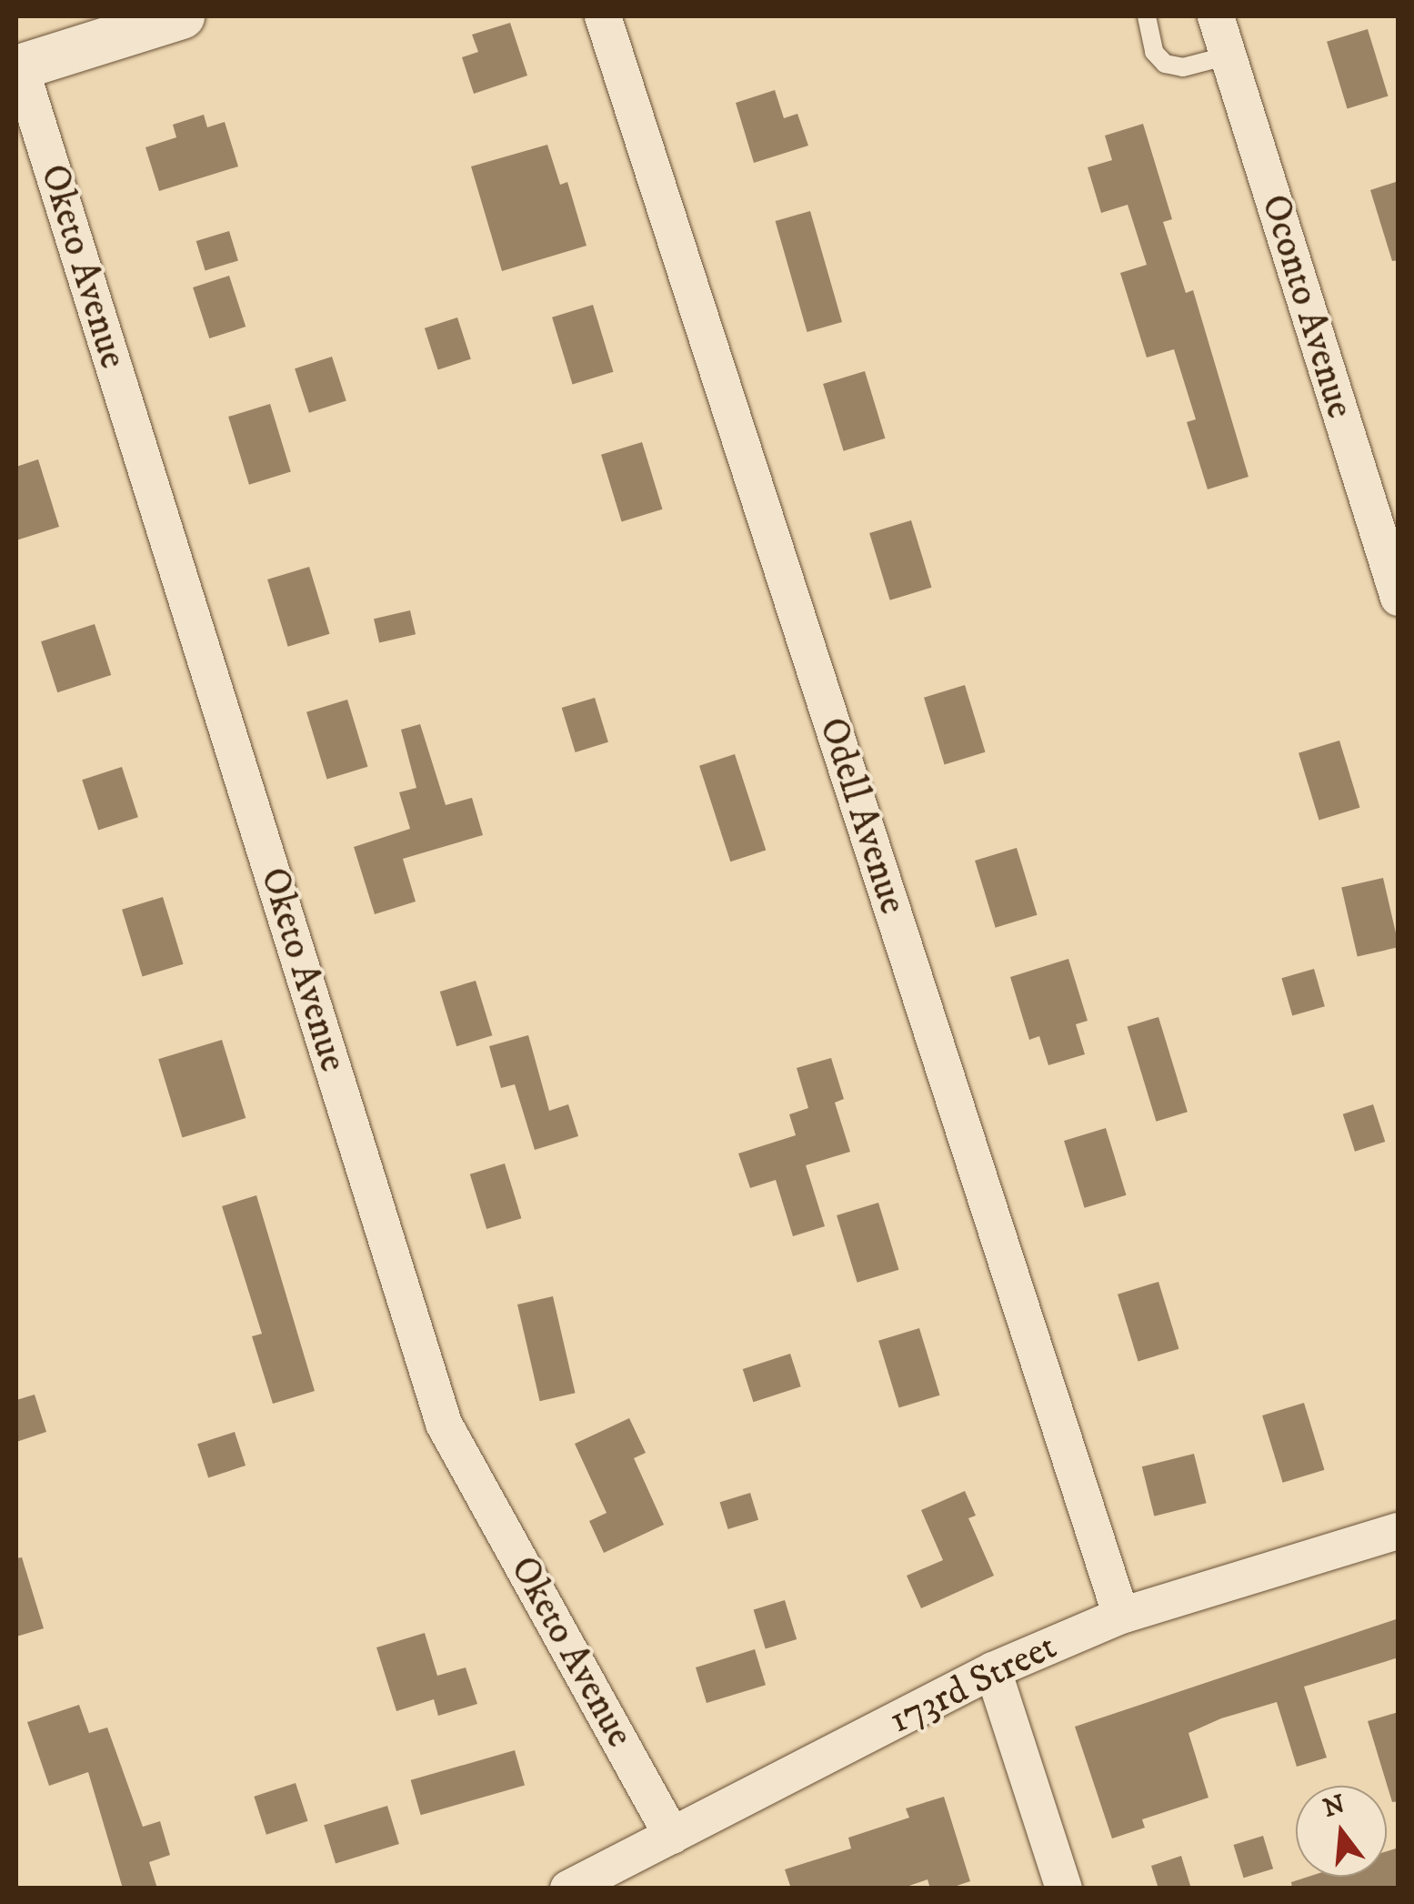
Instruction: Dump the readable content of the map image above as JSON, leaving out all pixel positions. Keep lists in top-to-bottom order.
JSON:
{
  "streets": {
    "street": [
      "Oketo Avenue",
      "Oconto Avenue",
      "Odell Avenue",
      "173rd Street"
    ]
  },
  "crossings": [
    ["Oketo Avenue", "173rd Street"],
    ["Odell Avenue", "173rd Street"]
  ],
  "north": "top"
}
